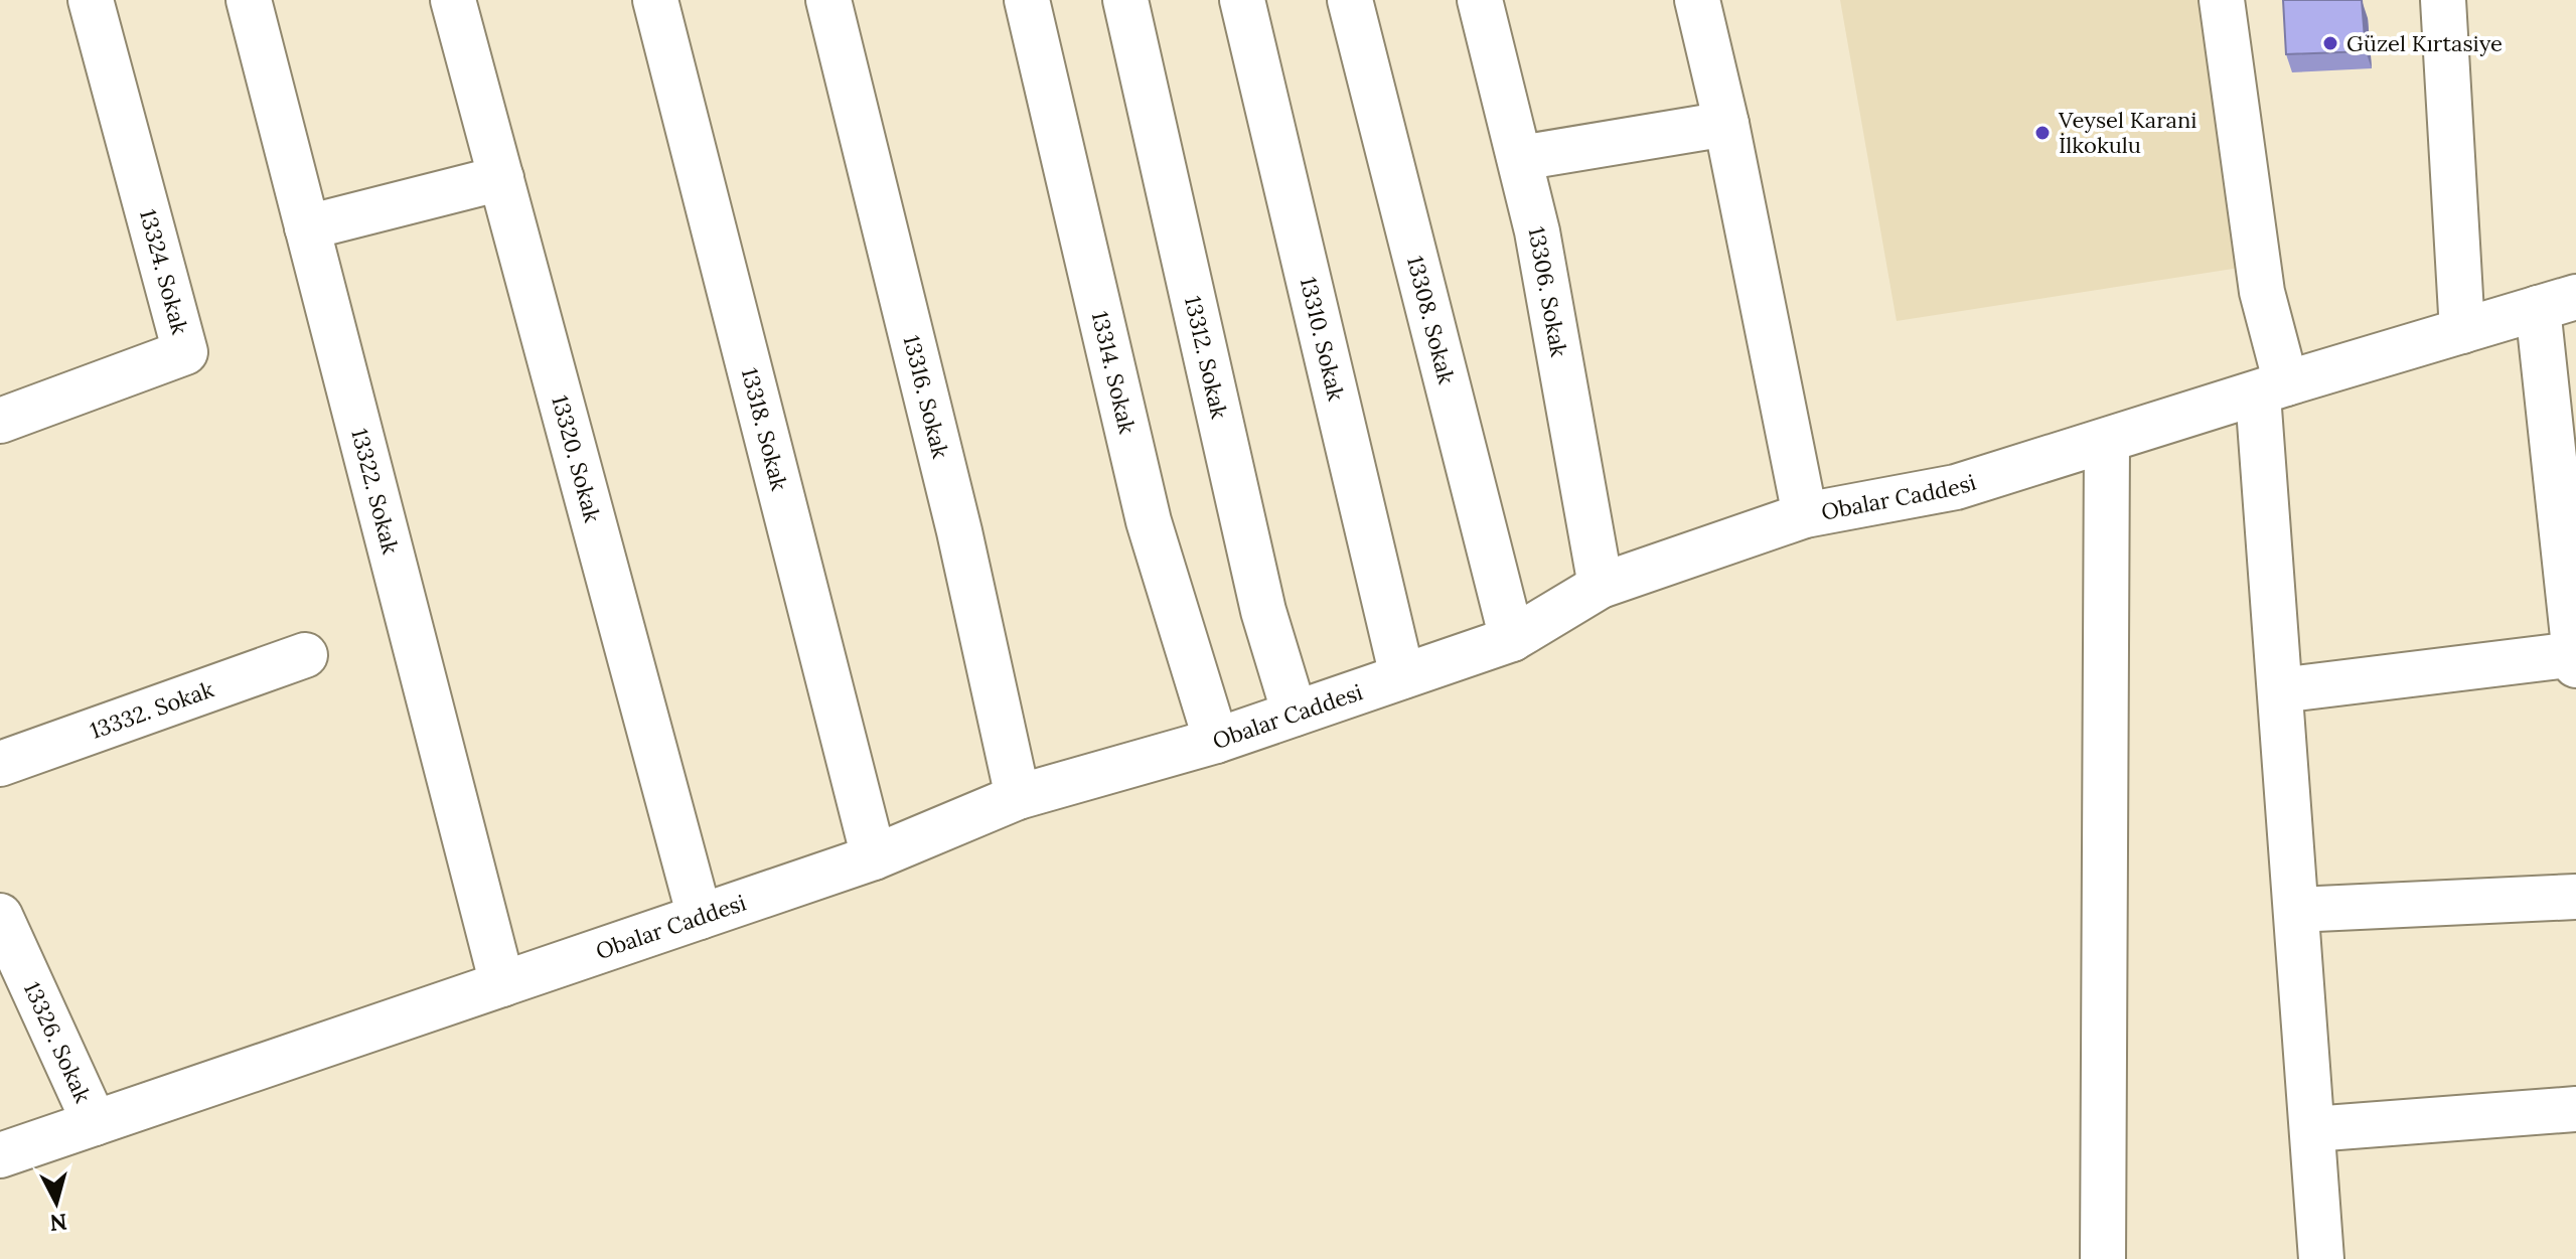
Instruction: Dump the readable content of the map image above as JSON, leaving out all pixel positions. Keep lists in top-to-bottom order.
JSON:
{
  "streets": {
    "street": [
      "13324. Sokak",
      "13306. Sokak",
      "13308. Sokak",
      "13310. Sokak",
      "13312. Sokak",
      "13314. Sokak",
      "13316. Sokak",
      "13318. Sokak",
      "13320. Sokak",
      "13322. Sokak",
      "Obalar Caddesi",
      "13332. Sokak",
      "13326. Sokak"
    ]
  },
  "crossings": [
    ["13306. Sokak", "Obalar Caddesi"],
    ["13308. Sokak", "Obalar Caddesi"],
    ["13310. Sokak", "Obalar Caddesi"],
    ["13312. Sokak", "Obalar Caddesi"],
    ["13314. Sokak", "Obalar Caddesi"],
    ["13316. Sokak", "Obalar Caddesi"],
    ["13318. Sokak", "Obalar Caddesi"],
    ["13320. Sokak", "Obalar Caddesi"],
    ["13322. Sokak", "Obalar Caddesi"],
    ["Obalar Caddesi", "13326. Sokak"]
  ],
  "places": ["Güzel Kırtasiye", "Veysel Karani İlkokulu"],
  "north": "bottom"
}
